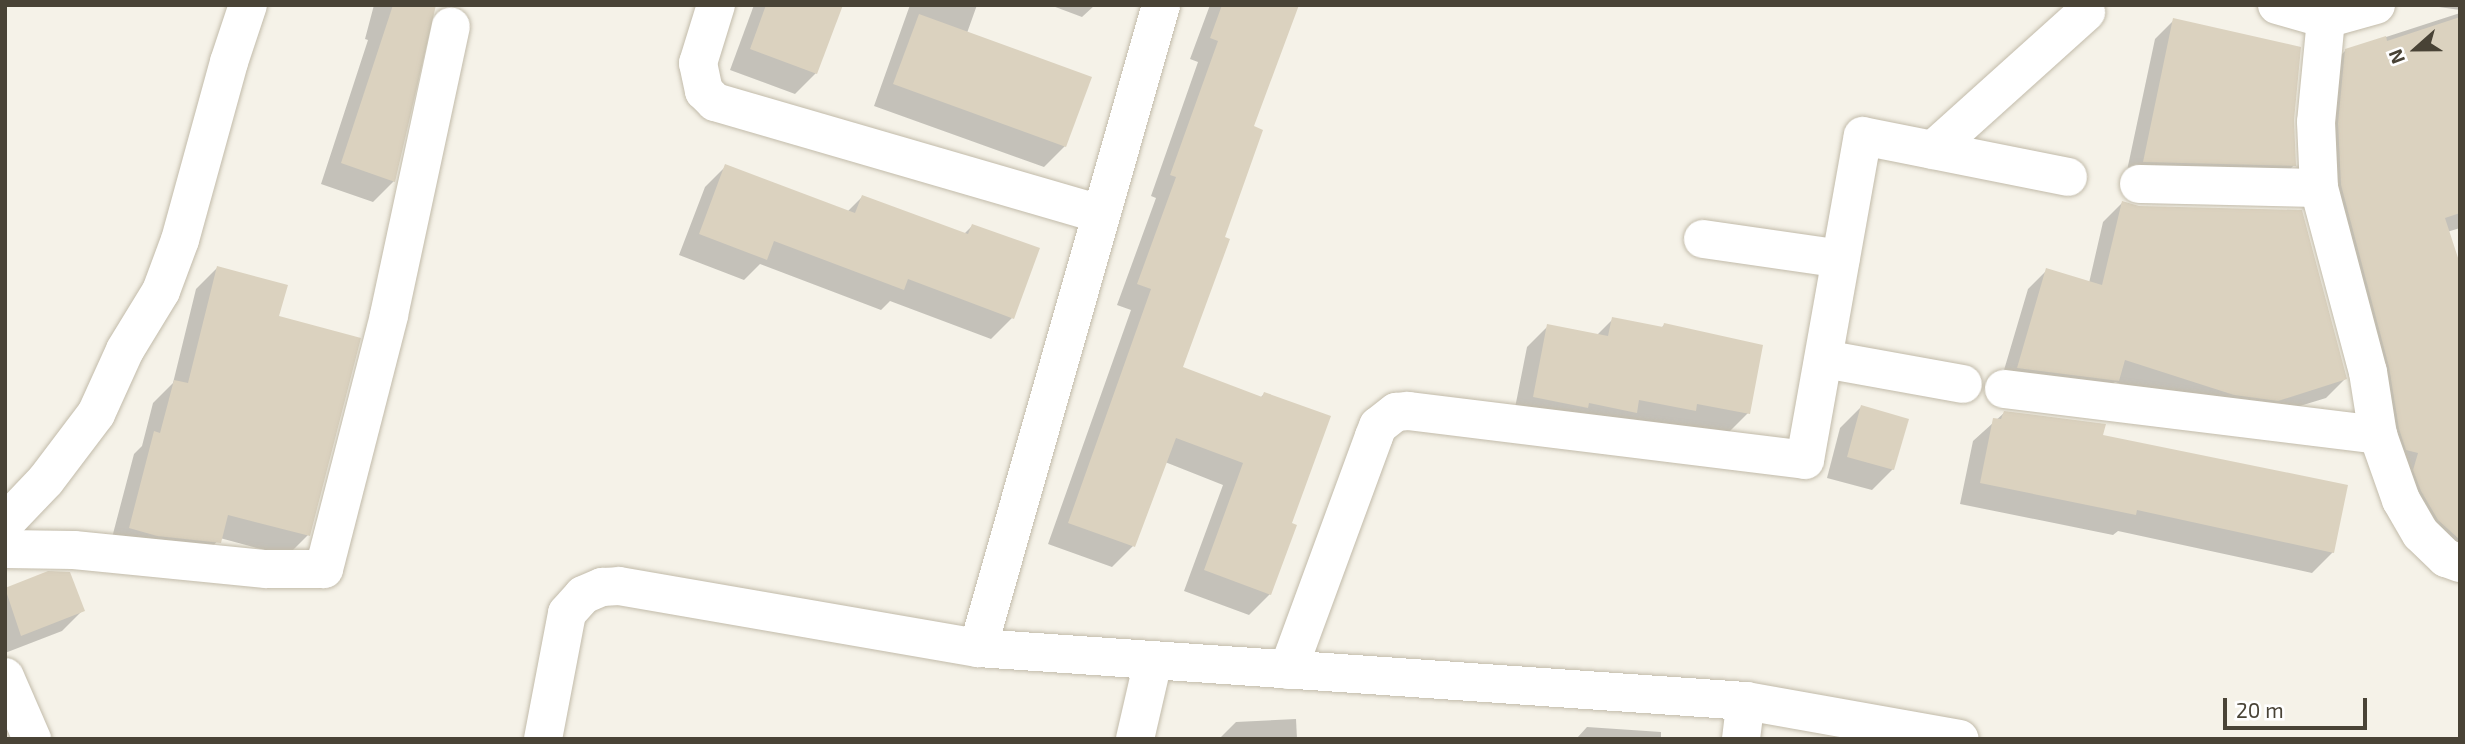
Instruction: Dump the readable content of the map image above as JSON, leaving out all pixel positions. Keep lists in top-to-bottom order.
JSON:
{
  "scale_bar": "20 m",
  "north": "left"
}
